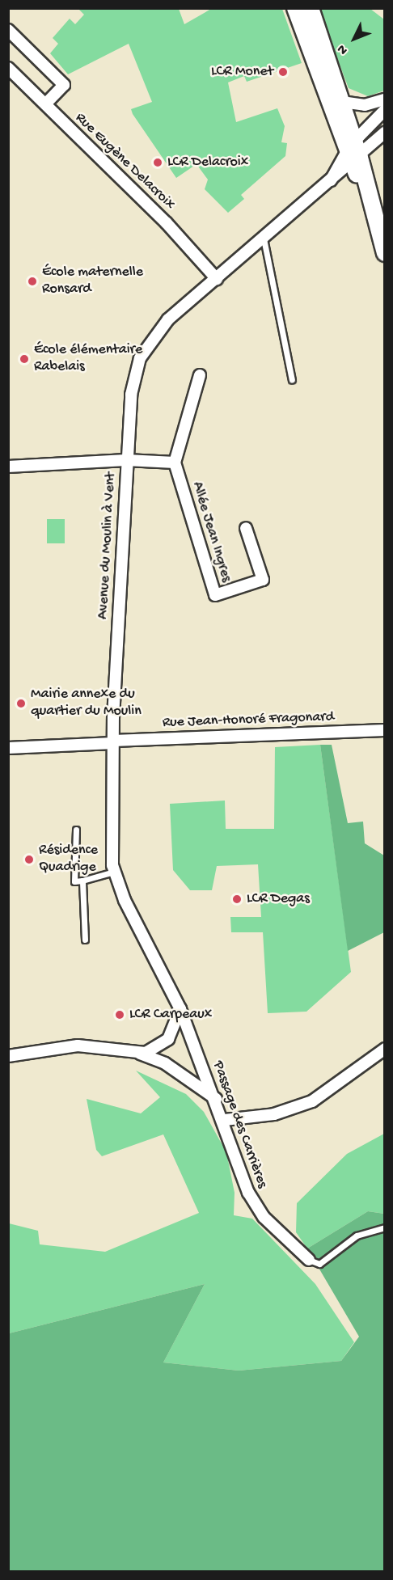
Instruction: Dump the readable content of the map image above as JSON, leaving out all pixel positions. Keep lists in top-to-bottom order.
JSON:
{
  "streets": {
    "street": [
      "Rue Eugène Delacroix",
      "Allée Jean Ingres",
      "Avenue du Moulin à Vent",
      "Rue Jean-Honoré Fragonard",
      "Passage des Carrières"
    ]
  },
  "crossings": [
    ["Rue Eugène Delacroix", "Avenue du Moulin à Vent"],
    ["Avenue du Moulin à Vent", "Rue Jean-Honoré Fragonard"],
    ["Avenue du Moulin à Vent", "Passage des Carrières"]
  ],
  "places": [
    "LCR Monet",
    "LCR Delacroix",
    "École maternelle Ronsard",
    "École élémentaire Rabelais",
    "Mairie annexe du quartier du Moulin",
    "Résidence Quadrige",
    "LCR Degas",
    "LCR Carpeaux"
  ],
  "north": "bottom left"
}
